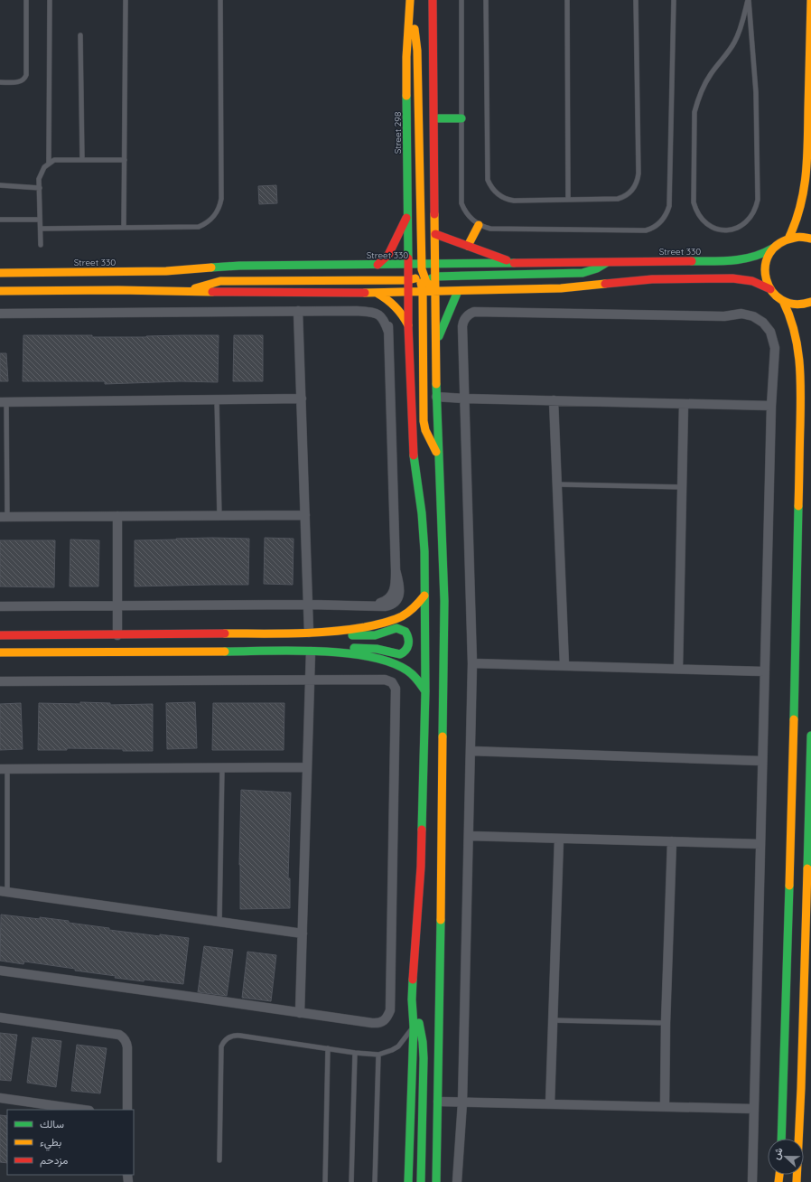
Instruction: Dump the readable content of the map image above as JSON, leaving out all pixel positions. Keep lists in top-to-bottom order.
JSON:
{
  "streets": {
    "street": ["Street 298", "Street 330"]
  },
  "crossings": [
    ["Street 298", "Street 330"]
  ],
  "legend": ["سالك", "بطيء", "مزدحم"],
  "north": "left"
}
